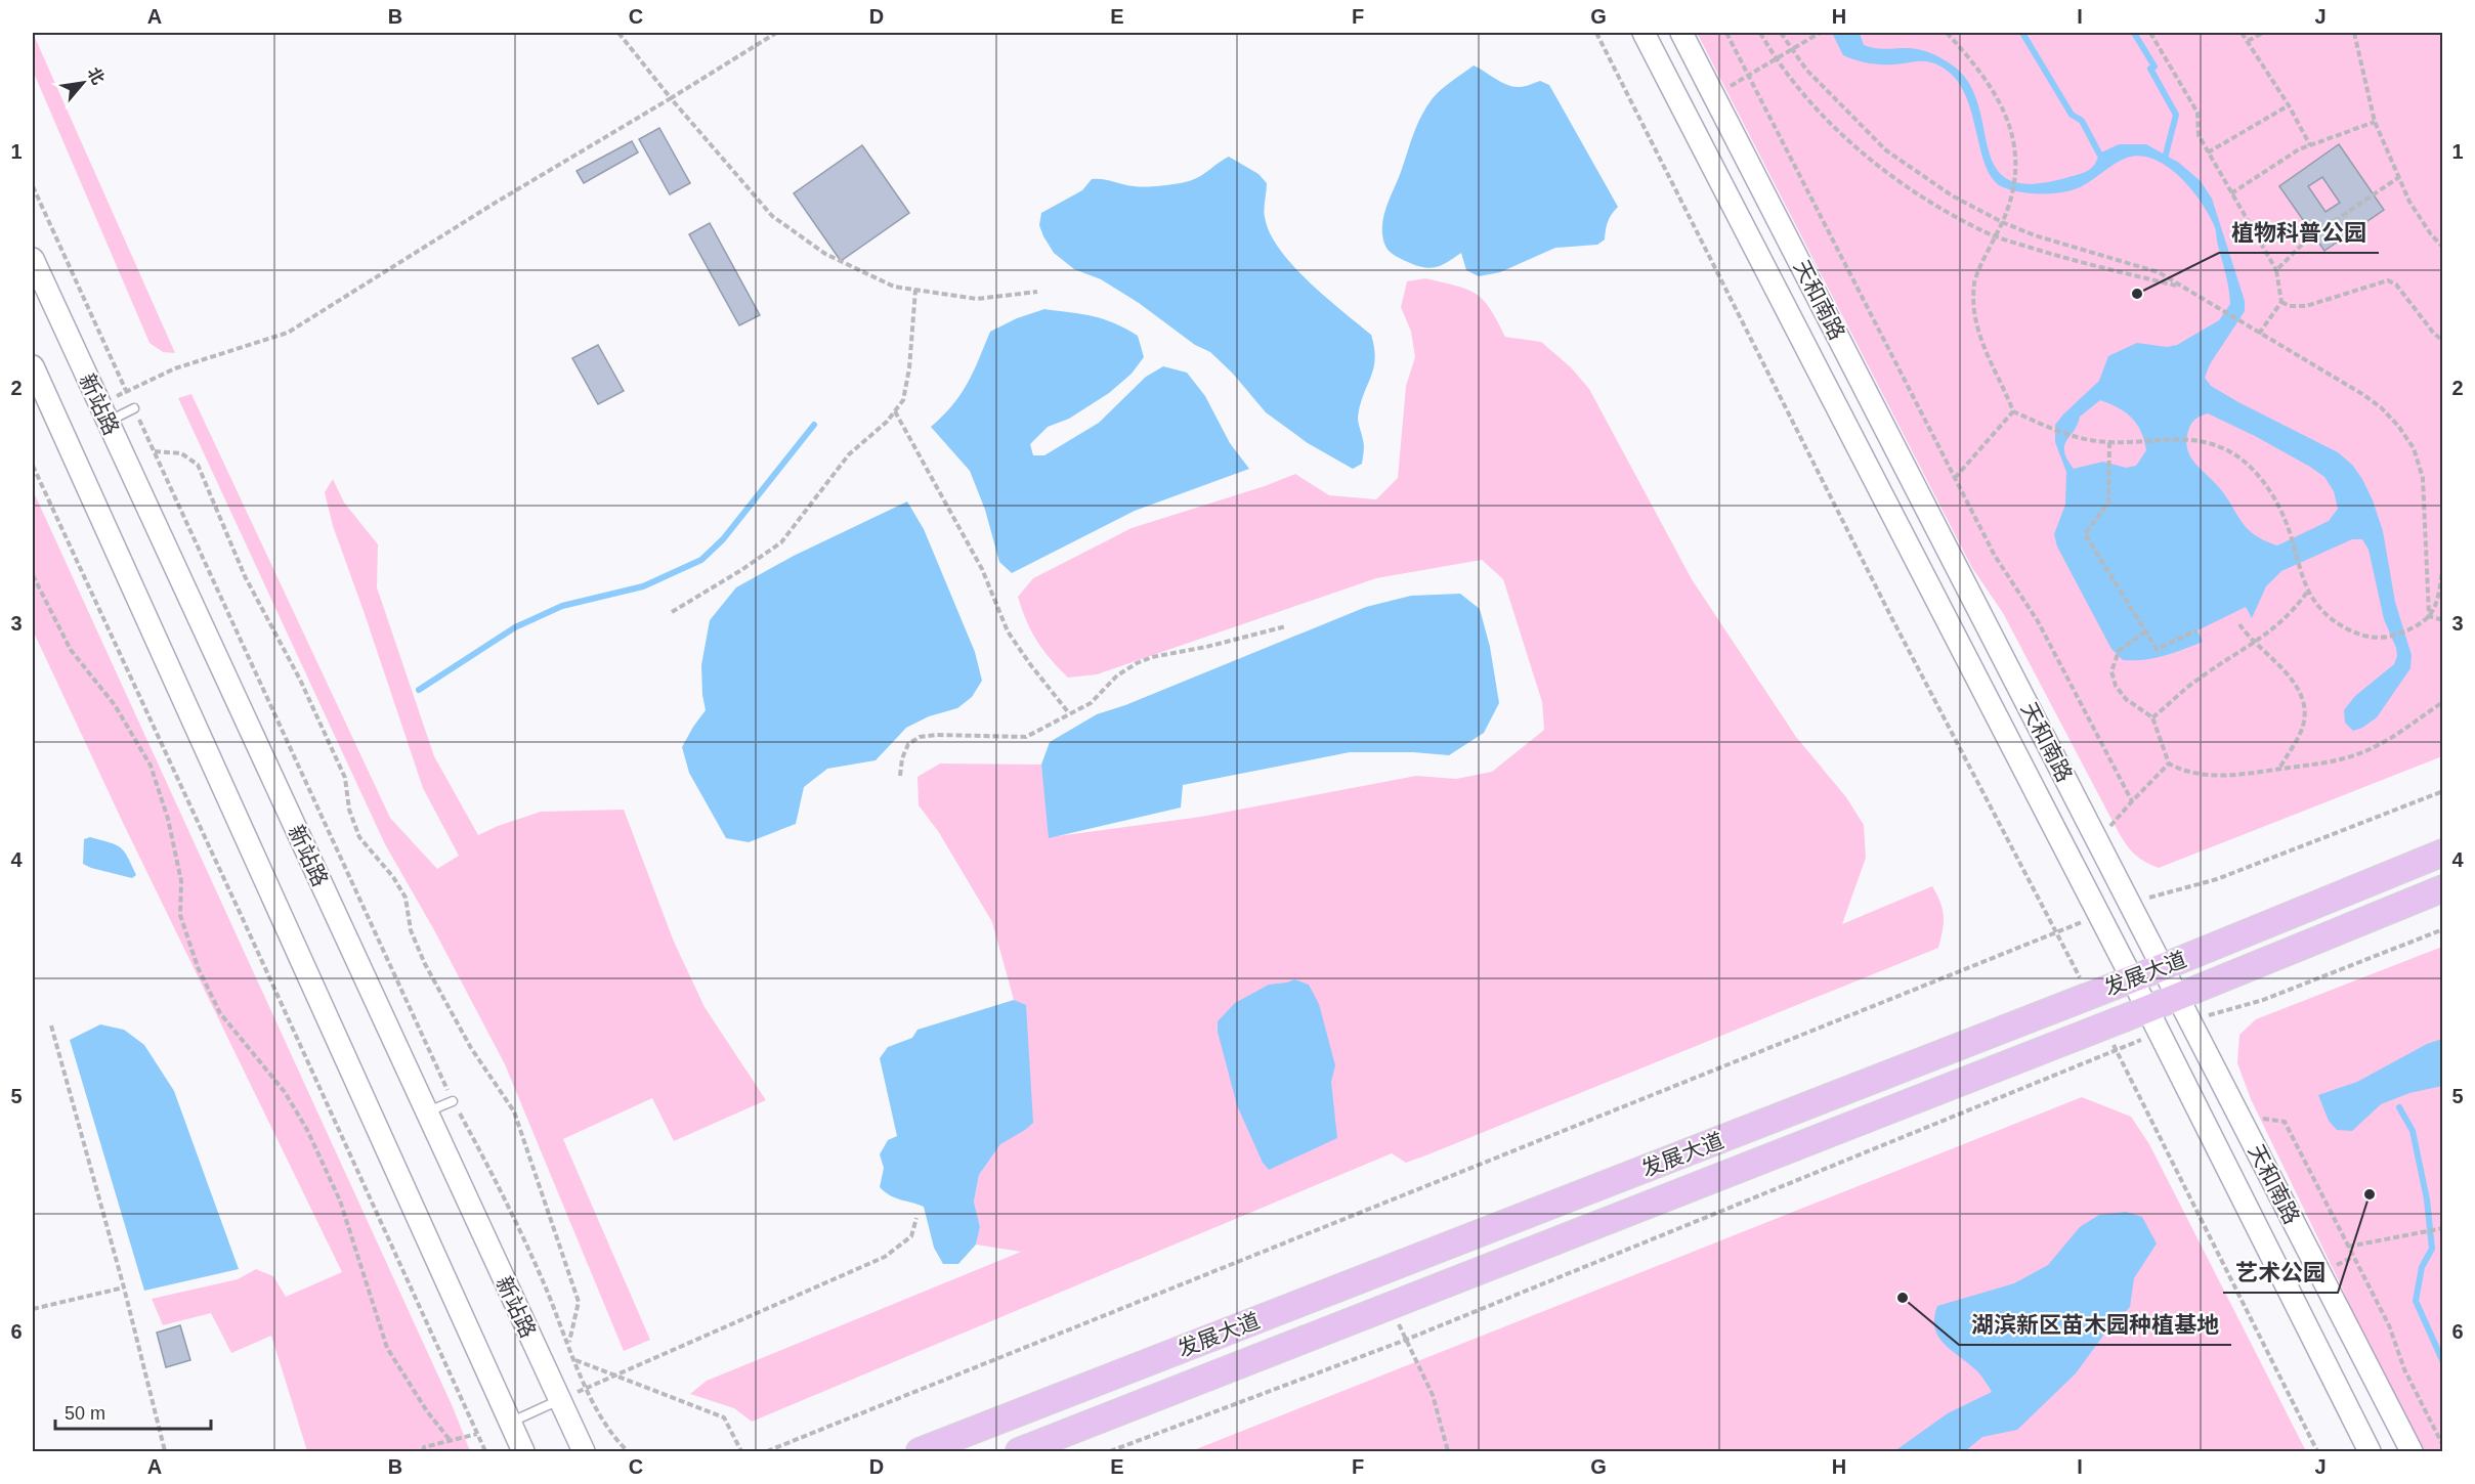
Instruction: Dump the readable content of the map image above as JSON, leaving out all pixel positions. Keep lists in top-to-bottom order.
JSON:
{
  "streets": {
    "main road": ["发展大道"],
    "street": ["天和南路", "新站路"]
  },
  "crossings": [
    ["天和南路", "发展大道"]
  ],
  "places": ["植物科普公园", "艺术公园", "湖滨新区苗木园种植基地"],
  "scale_bar": "50 m",
  "north": "top right",
  "grid": {
    "columns": [
      "A",
      "B",
      "C",
      "D",
      "E",
      "F",
      "G",
      "H",
      "I",
      "J"
    ],
    "rows": [
      "1",
      "2",
      "3",
      "4",
      "5",
      "6"
    ]
  }
}
